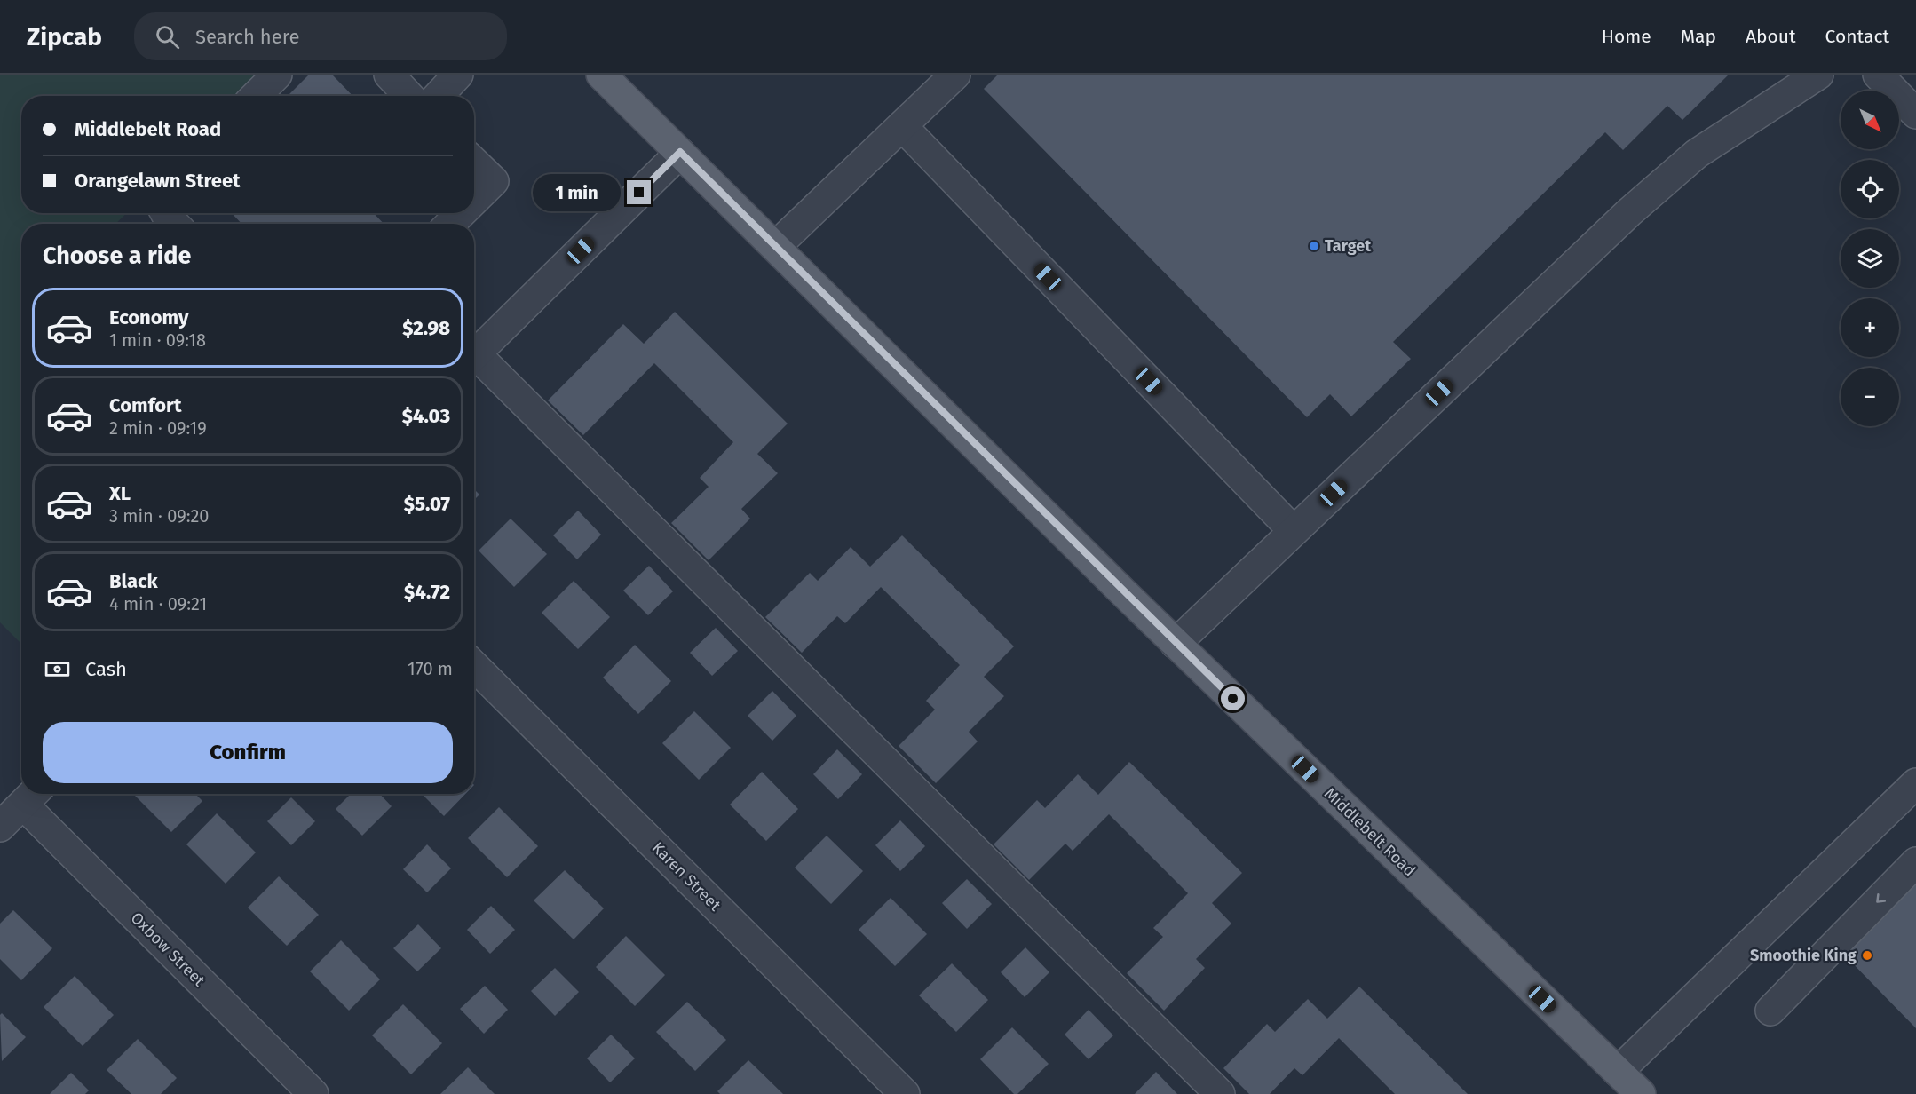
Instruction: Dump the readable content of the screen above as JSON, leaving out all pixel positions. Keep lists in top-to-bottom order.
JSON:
{
  "streets": {
    "main road": ["Middlebelt Road"],
    "street": ["Karen Street", "Oxbow Street"]
  },
  "places": ["Target", "Smoothie King"],
  "north": "bottom right",
  "page": {
    "header": "Zipcab",
    "search": "Search here",
    "nav": [
      "Home",
      "Map",
      "About",
      "Contact"
    ],
    "map_buttons": ["+", "−"],
    "banner": ["Middlebelt Road", "Orangelawn Street"],
    "bubble": "1 min",
    "heading": "Choose a ride",
    "list": [
      {
        "name": "Economy",
        "note": "1 min · 09:18",
        "value": "$2.98"
      },
      {
        "name": "Comfort",
        "note": "2 min · 09:19",
        "value": "$4.03"
      },
      {
        "name": "XL",
        "note": "3 min · 09:20",
        "value": "$5.07"
      },
      {
        "name": "Black",
        "note": "4 min · 09:21",
        "value": "$4.72"
      }
    ],
    "pay": ["Cash", "170 m"],
    "buttons": "Confirm"
  }
}
